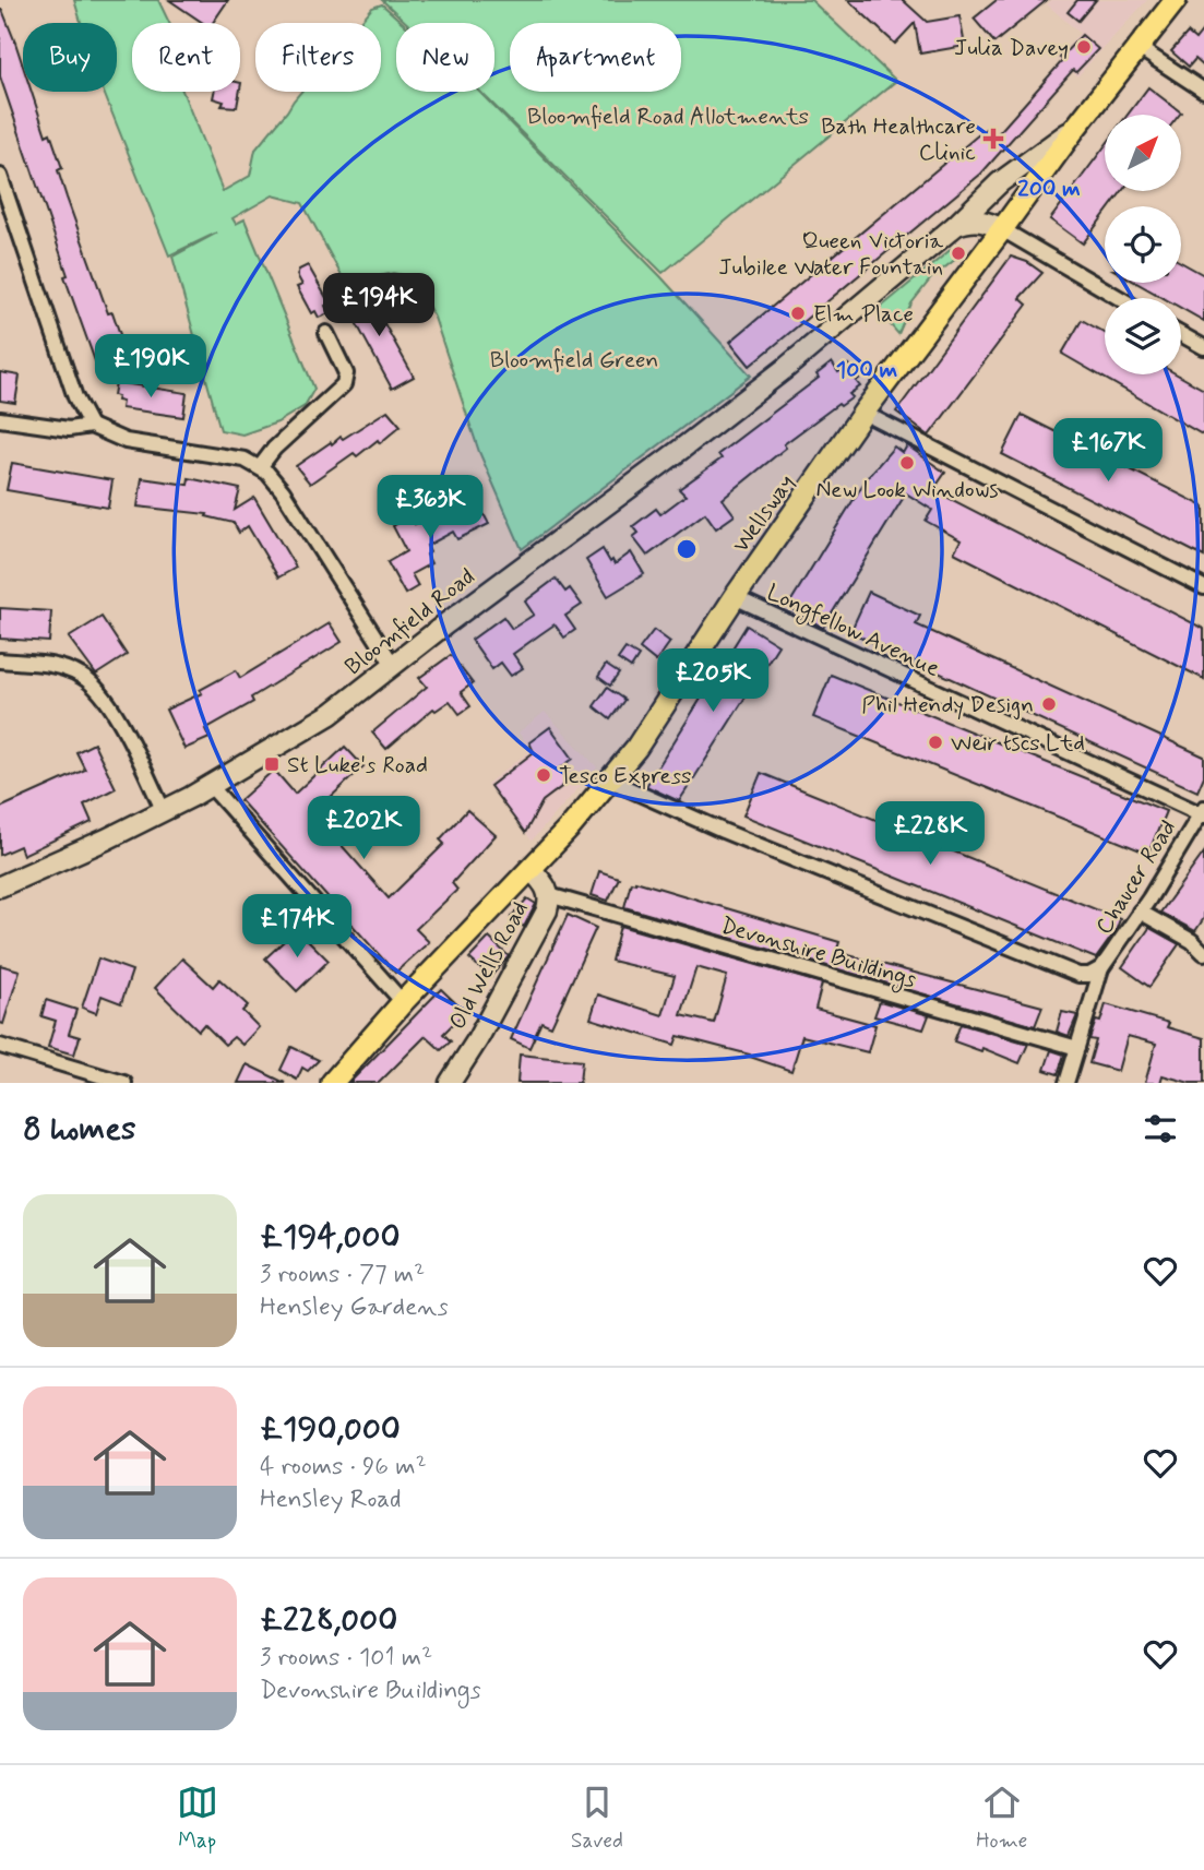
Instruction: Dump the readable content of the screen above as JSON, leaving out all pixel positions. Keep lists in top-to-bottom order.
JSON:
{
  "streets": {
    "main road": ["Wellsway"],
    "street": [
      "Bloomfield Road",
      "Longfellow Avenue",
      "Chaucer Road",
      "Devonshire Buildings",
      "Old Wells Road"
    ]
  },
  "crossings": [
    ["Wellsway", "Bloomfield Road"],
    ["Wellsway", "Longfellow Avenue"],
    ["Wellsway", "Old Wells Road"],
    ["Longfellow Avenue", "Chaucer Road"],
    ["Chaucer Road", "Devonshire Buildings"],
    ["Devonshire Buildings", "Old Wells Road"]
  ],
  "parks": ["Bloomfield Road Allotments", "Bloomfield Green"],
  "places": {
    "other": [
      "Julia Davey",
      "Queen Victoria Jubilee Water Fountain",
      "Elm Place",
      "New Look Windows",
      "Phil Hendy Design",
      "Weir tscs Ltd",
      "Tesco Express"
    ],
    "health": ["Bath Healthcare Clinic"],
    "transit": ["St Luke's Road"]
  },
  "north": "top right",
  "page": {
    "chip": [
      "Buy",
      "Rent",
      "Filters",
      "New",
      "Apartment"
    ],
    "price": [
      "£194K",
      "£190K",
      "£167K",
      "£363K",
      "£205K",
      "£202K",
      "£228K",
      "£174K"
    ],
    "heading": "8 homes",
    "list": [
      {
        "name": "£194,000",
        "note": "3 rooms · 77 m² · Hensley Gardens"
      },
      {
        "name": "£190,000",
        "note": "4 rooms · 96 m² · Hensley Road"
      },
      {
        "name": "£228,000",
        "note": "3 rooms · 101 m² · Devonshire Buildings"
      }
    ],
    "tabs": ["Map", "Saved", "Home"]
  },
  "rings": ["200 m", "100 m"]
}
